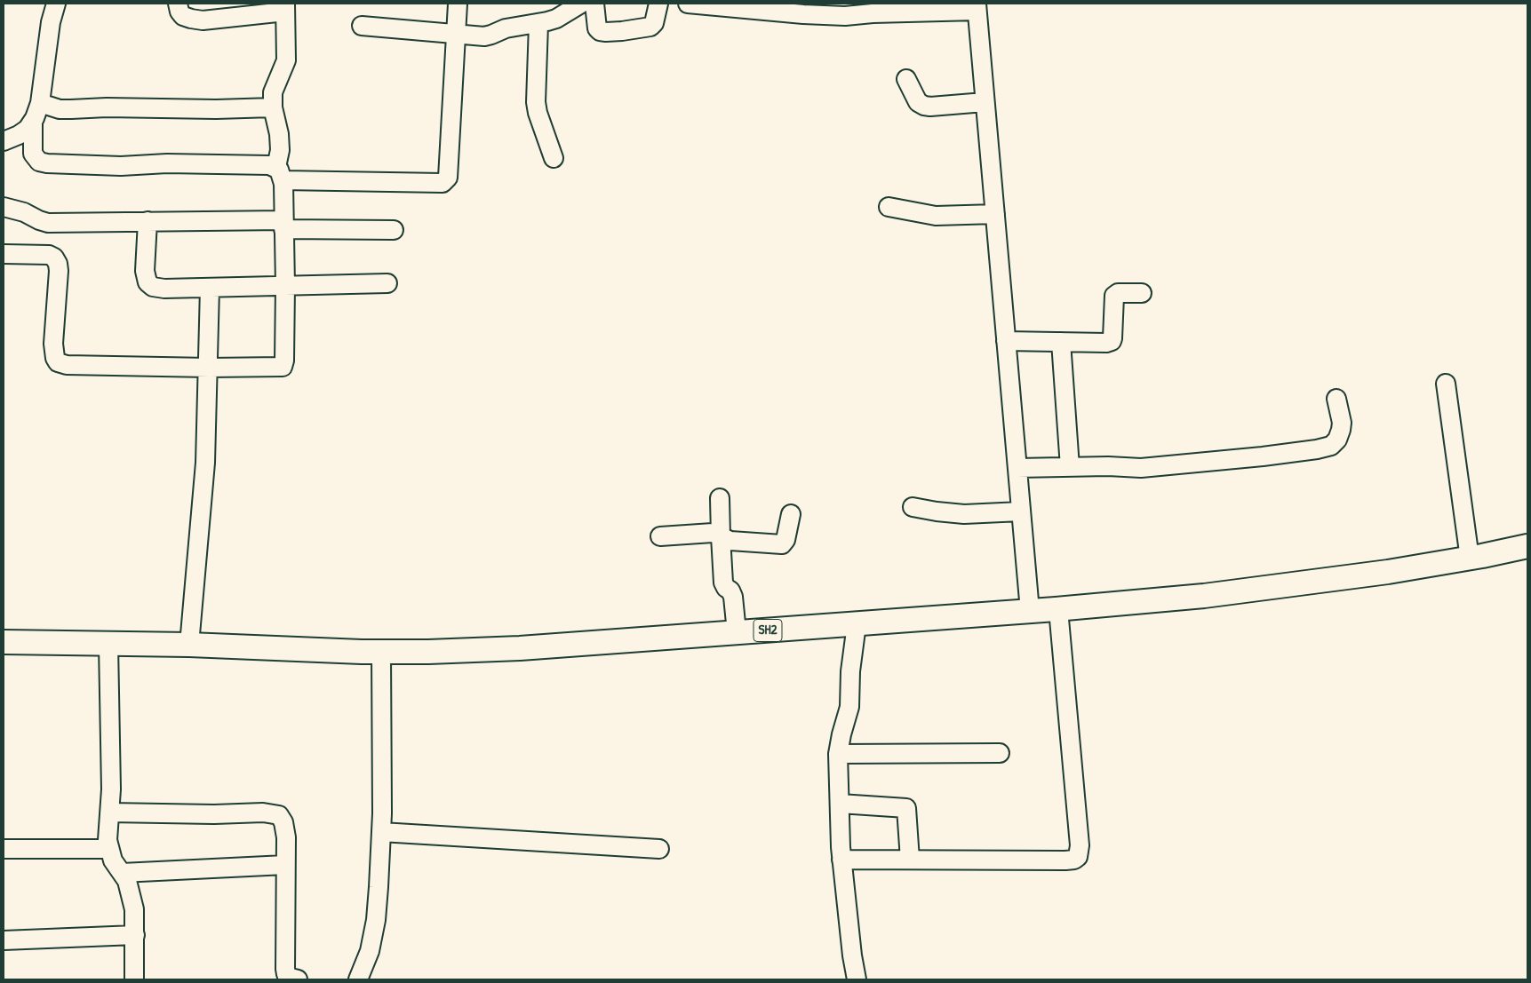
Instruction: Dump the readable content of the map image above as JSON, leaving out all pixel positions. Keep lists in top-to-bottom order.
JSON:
{
  "streets": {
    "main road": ["SH2"]
  }
}
